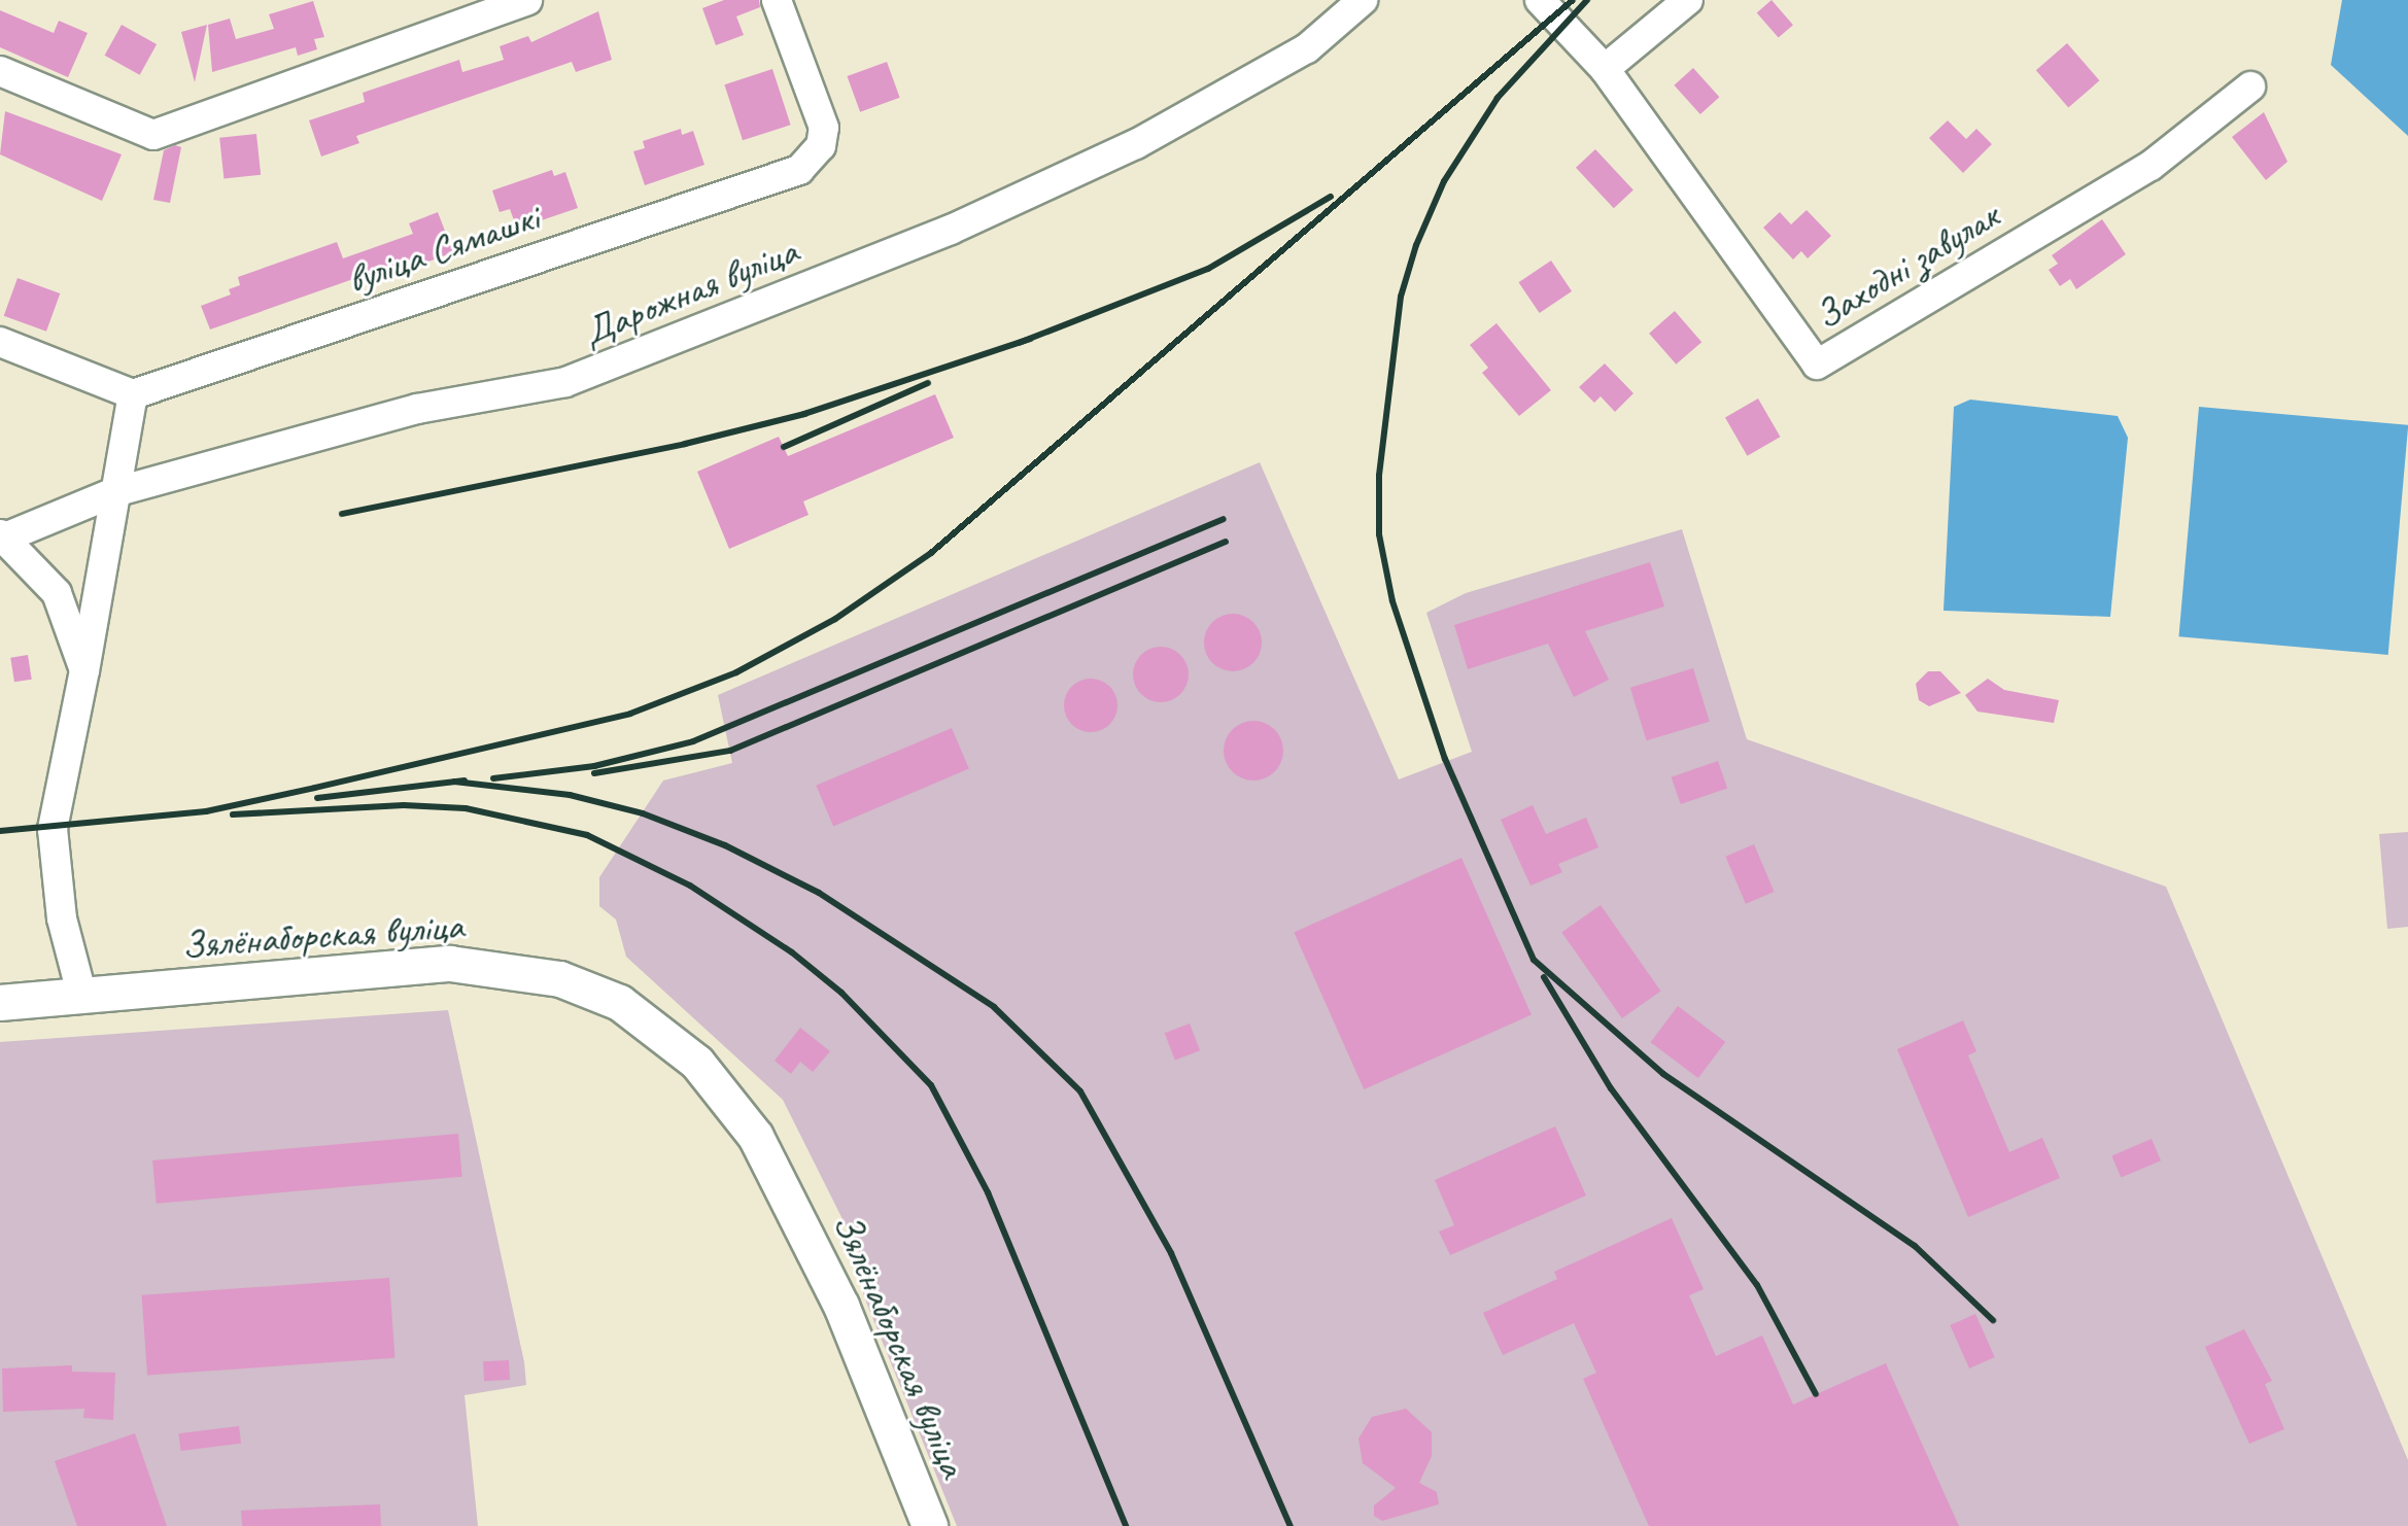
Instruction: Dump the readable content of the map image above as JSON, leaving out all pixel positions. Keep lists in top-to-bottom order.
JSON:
{
  "streets": {
    "main road": ["Зялёнаборская вуліца"],
    "street": ["вуліца Сямашкі", "Заходні завулак", "Дарожная вуліца"]
  }
}
